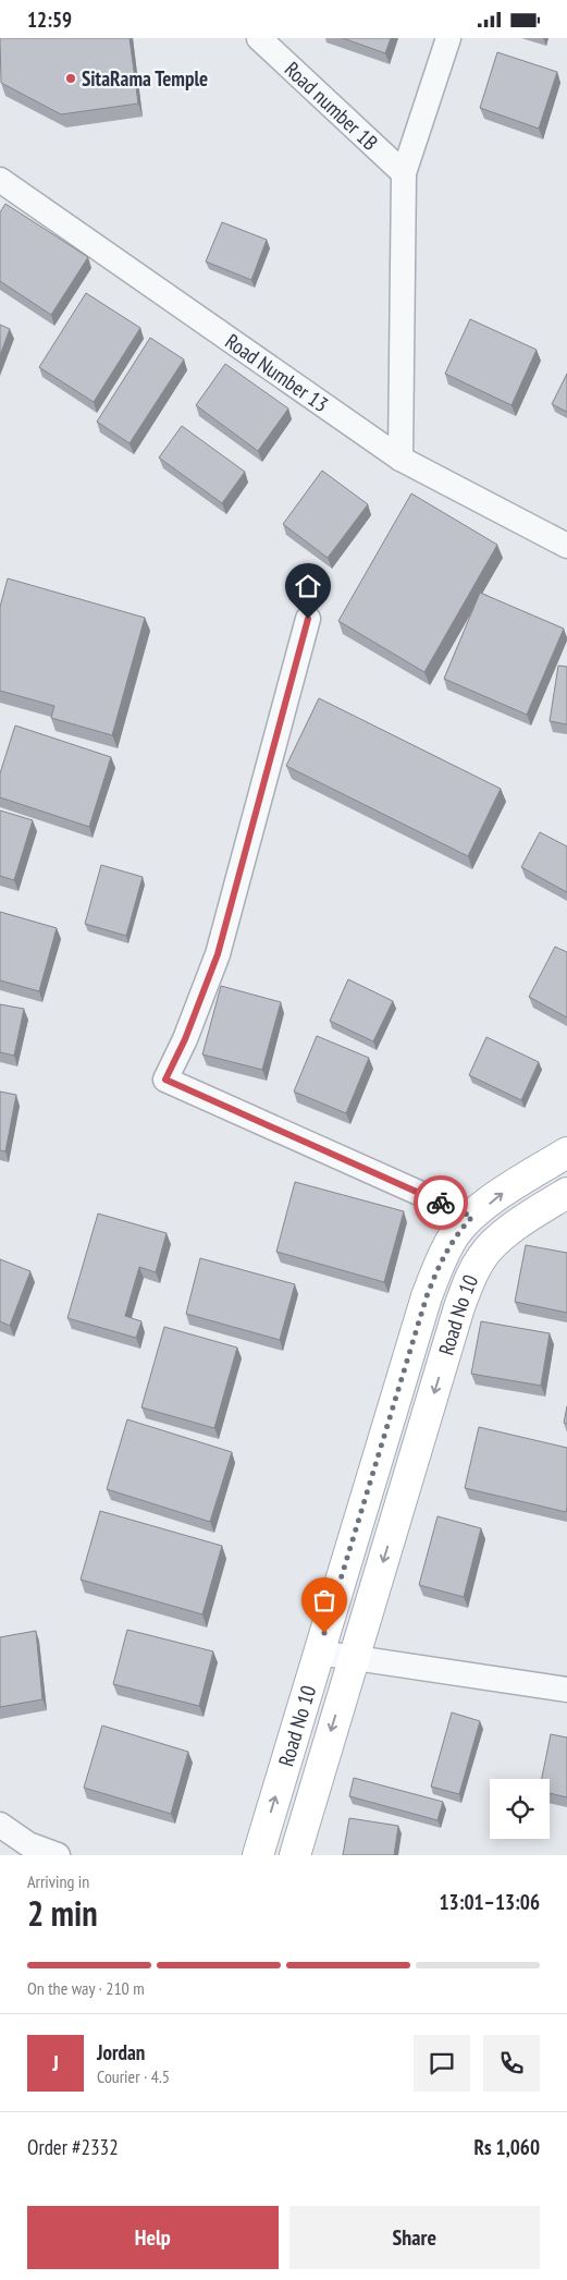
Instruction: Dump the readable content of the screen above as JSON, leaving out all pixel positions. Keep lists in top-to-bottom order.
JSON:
{
  "streets": {
    "main road": ["Road No 10"],
    "street": ["Road number 1B", "Road Number 13"]
  },
  "places": ["SitaRama Temple"],
  "page": {
    "status": "12:59",
    "heading": ["2 min", "Arriving in", "13:01–13:06"],
    "panel": [
      "Jordan",
      "Courier · 4.5",
      "Order #2332",
      "Rs 1,060"
    ],
    "bar": "On the way · 210 m",
    "round": "J",
    "buttons": ["Help", "Share"]
  }
}
